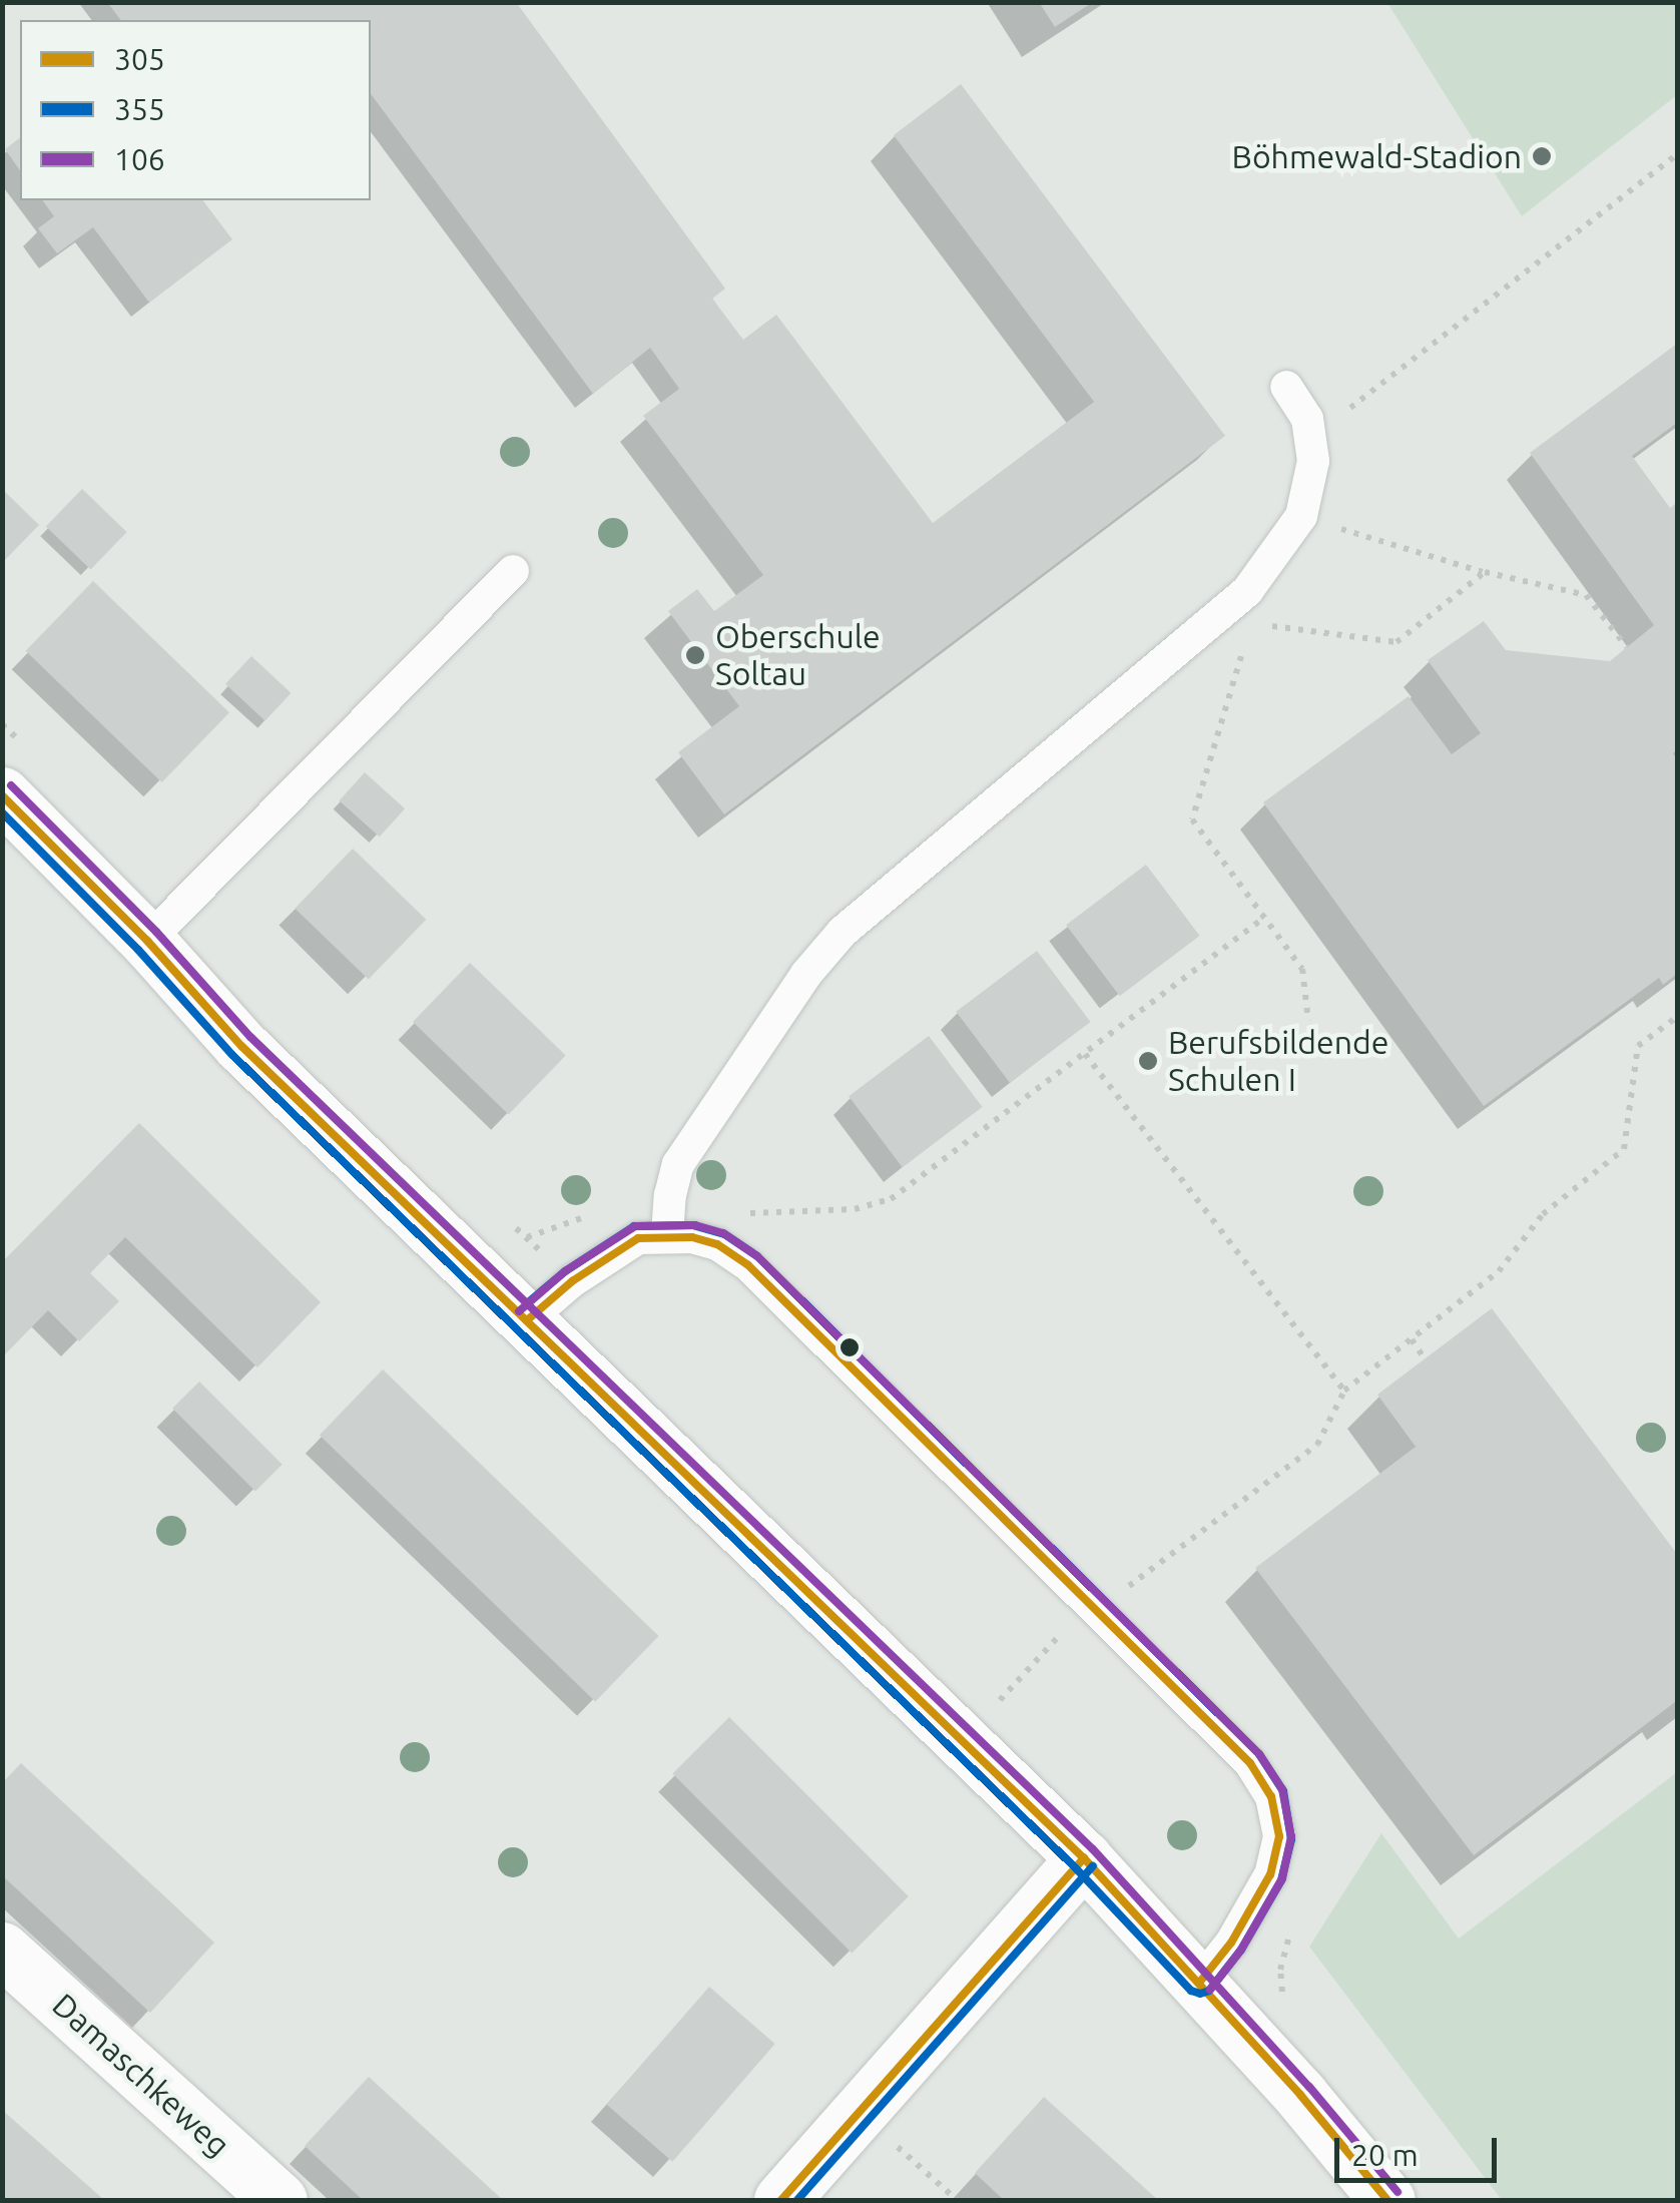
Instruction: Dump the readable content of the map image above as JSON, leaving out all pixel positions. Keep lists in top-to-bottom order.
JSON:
{
  "streets": {
    "main road": ["Damaschkeweg"]
  },
  "places": ["Böhmewald-Stadion", "Oberschule Soltau", "Berufsbildende Schulen I"],
  "lines": ["transit line 106", "transit line 305", "transit line 355"],
  "legend": ["305", "355", "106"],
  "scale_bar": "20 m"
}
